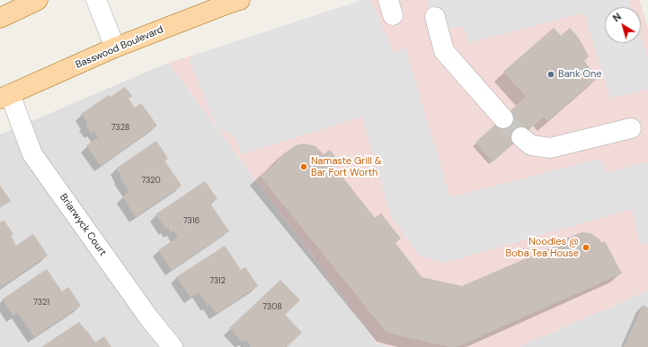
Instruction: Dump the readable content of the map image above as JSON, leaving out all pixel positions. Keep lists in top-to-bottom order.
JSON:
{
  "streets": {
    "main road": ["Basswood Boulevard"],
    "street": ["Briarwyck Court"]
  },
  "crossings": [
    ["Basswood Boulevard", "Briarwyck Court"]
  ],
  "places": ["Bank One", "Namaste Grill & Bar Fort Worth", "Noodles @ Boba Tea House"],
  "house_numbers": [
    "7328",
    "7320",
    "7316",
    "7312",
    "7321",
    "7308"
  ],
  "north": "top left"
}
